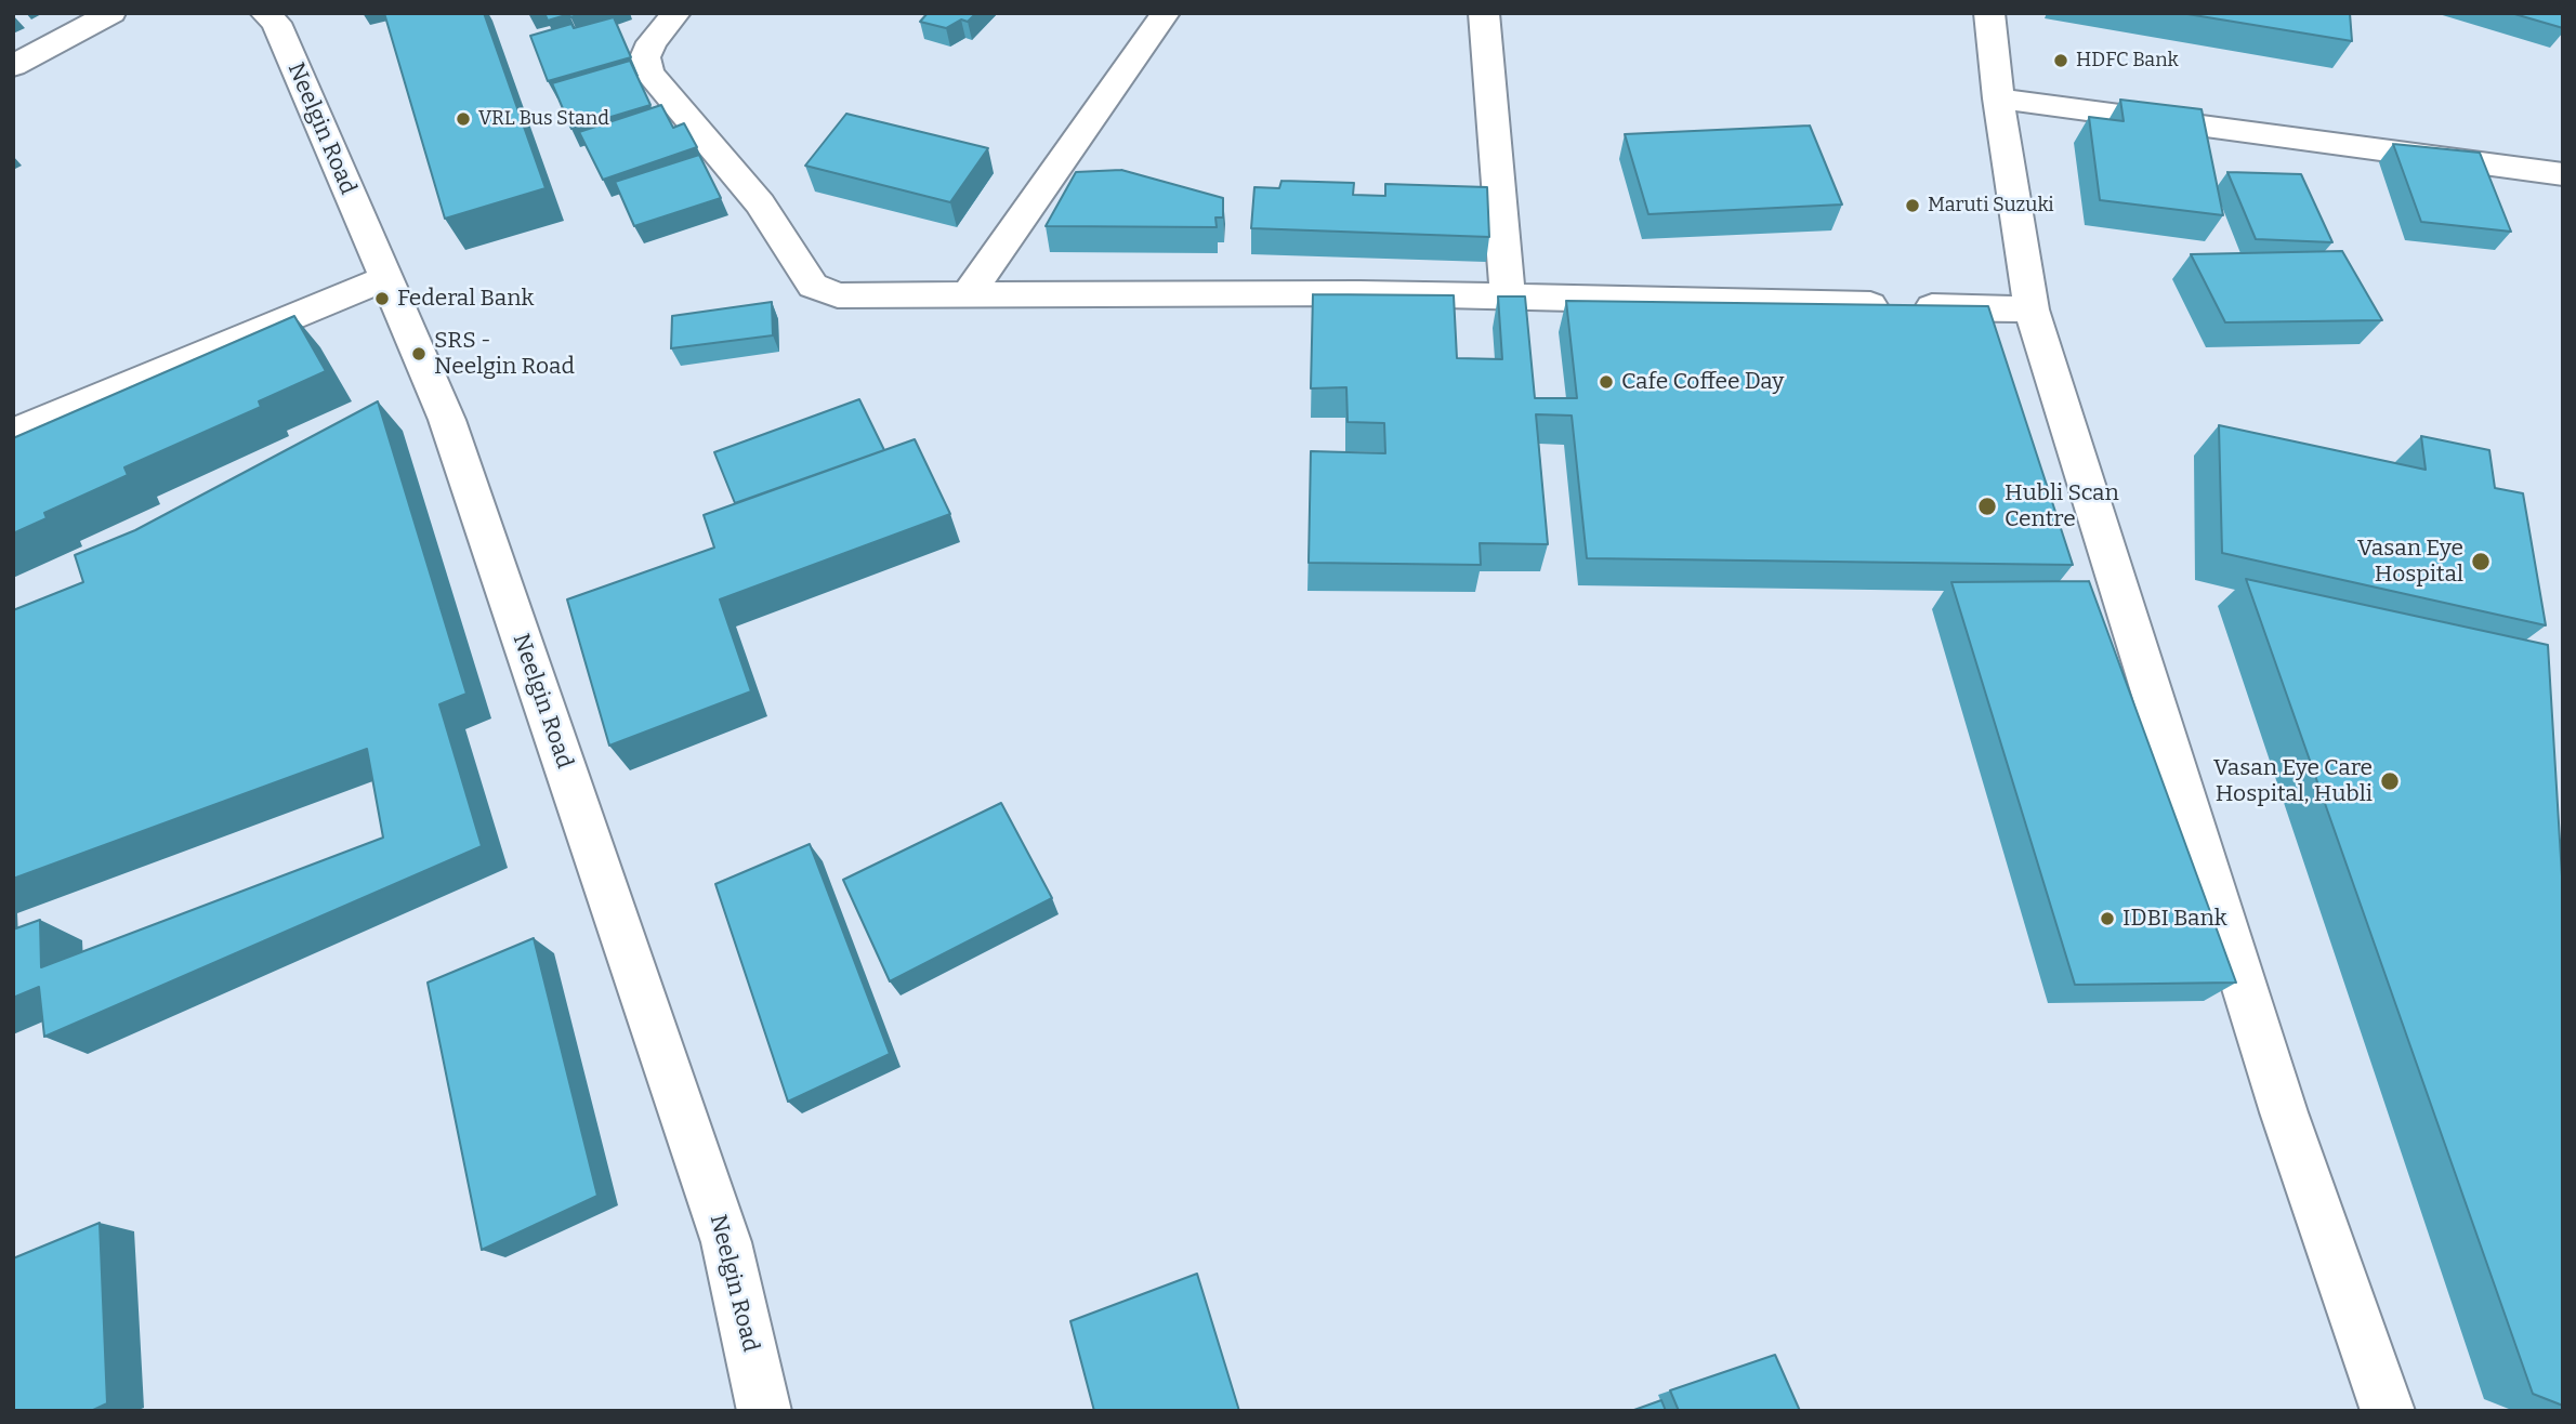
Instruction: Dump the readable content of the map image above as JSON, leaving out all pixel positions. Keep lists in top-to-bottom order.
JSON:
{
  "streets": {
    "street": ["Neelgin Road"]
  },
  "places": [
    "HDFC Bank",
    "VRL Bus Stand",
    "Maruti Suzuki",
    "Federal Bank",
    "SRS - Neelgin Road",
    "Cafe Coffee Day",
    "Hubli Scan Centre",
    "Vasan Eye Hospital",
    "Vasan Eye Care Hospital, Hubli",
    "IDBI Bank"
  ]
}
